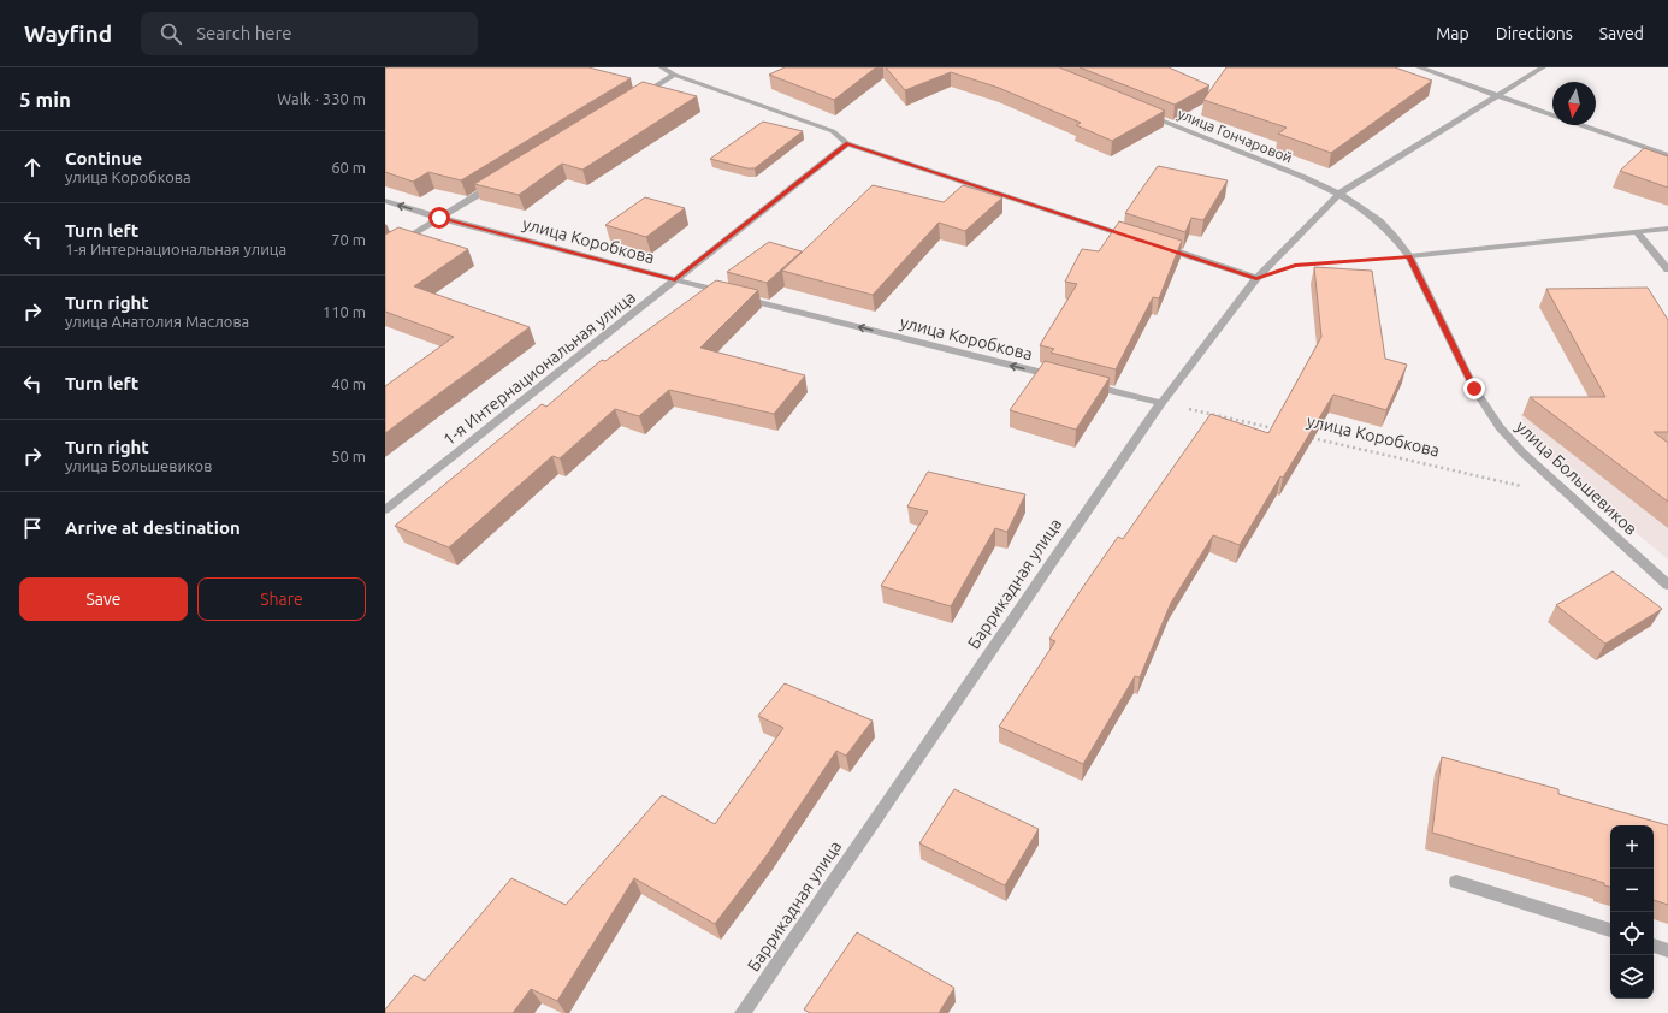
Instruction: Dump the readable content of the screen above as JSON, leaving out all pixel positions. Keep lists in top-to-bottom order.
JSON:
{
  "streets": {
    "street": [
      "улица Гончаровой",
      "улица Коробкова",
      "1-я Интернациональная улица",
      "улица Большевиков",
      "Баррикадная улица"
    ]
  },
  "crossings": [
    ["улица Гончаровой", "улица Большевиков"],
    ["улица Гончаровой", "Баррикадная улица"],
    ["улица Коробкова", "1-я Интернациональная улица"],
    ["улица Коробкова", "Баррикадная улица"]
  ],
  "one_way": ["улица Коробкова"],
  "north": "bottom",
  "page": {
    "header": "Wayfind",
    "search": "Search here",
    "nav": ["Map", "Directions", "Saved"],
    "heading": ["5 min", "Walk · 330 m"],
    "list": [
      ["Continue", "улица Коробкова", "60 m"],
      ["Turn left", "1-я Интернациональная улица", "70 m"],
      ["Turn right", "улица Анатолия Маслова", "110 m"],
      ["Turn left", "40 m"],
      ["Turn right", "улица Большевиков", "50 m"],
      "Arrive at destination"
    ],
    "buttons": ["Save", "Share"],
    "map_buttons": ["+", "−"]
  }
}
